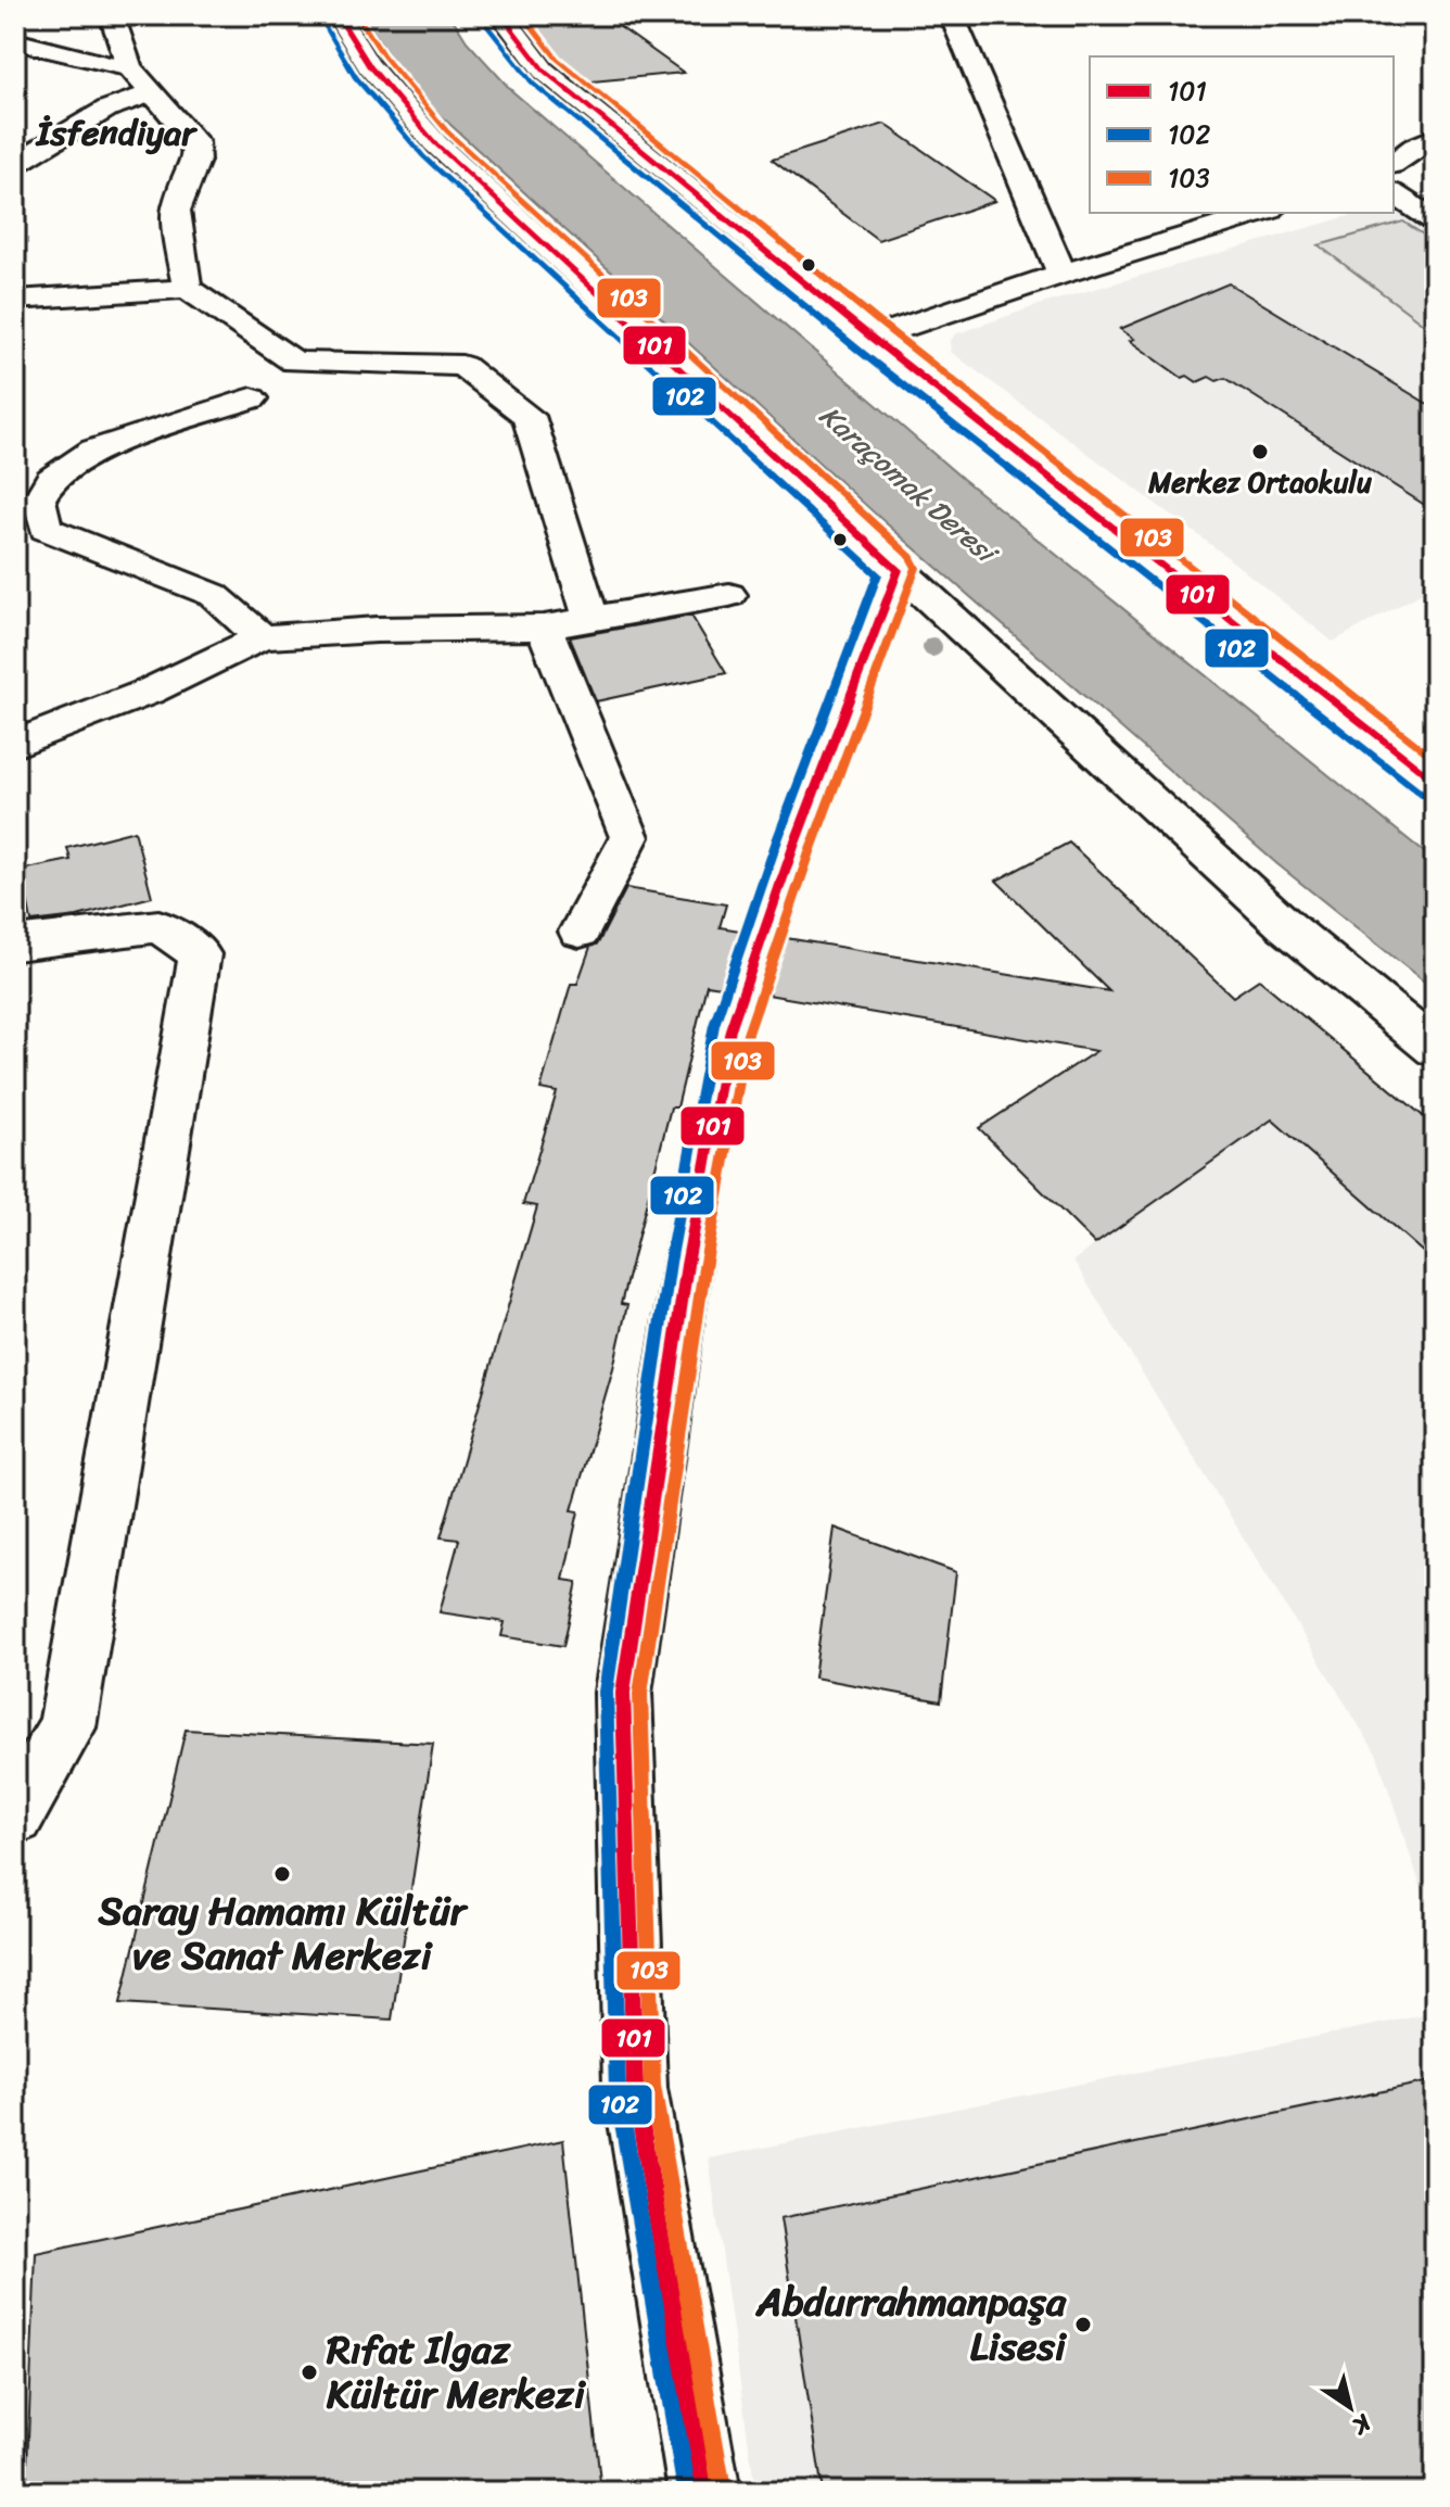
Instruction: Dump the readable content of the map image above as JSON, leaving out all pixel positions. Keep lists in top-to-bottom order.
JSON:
{
  "districts": ["İsfendiyar"],
  "water": ["Karaçomak Deresi"],
  "places": [
    "Merkez Ortaokulu",
    "Saray Hamamı Kültür ve Sanat Merkezi",
    "Abdurrahmanpaşa Lisesi",
    "Rıfat Ilgaz Kültür Merkezi"
  ],
  "lines": ["transit line 101", "transit line 103", "transit line 102"],
  "legend": ["101", "102", "103"],
  "north": "bottom right"
}
